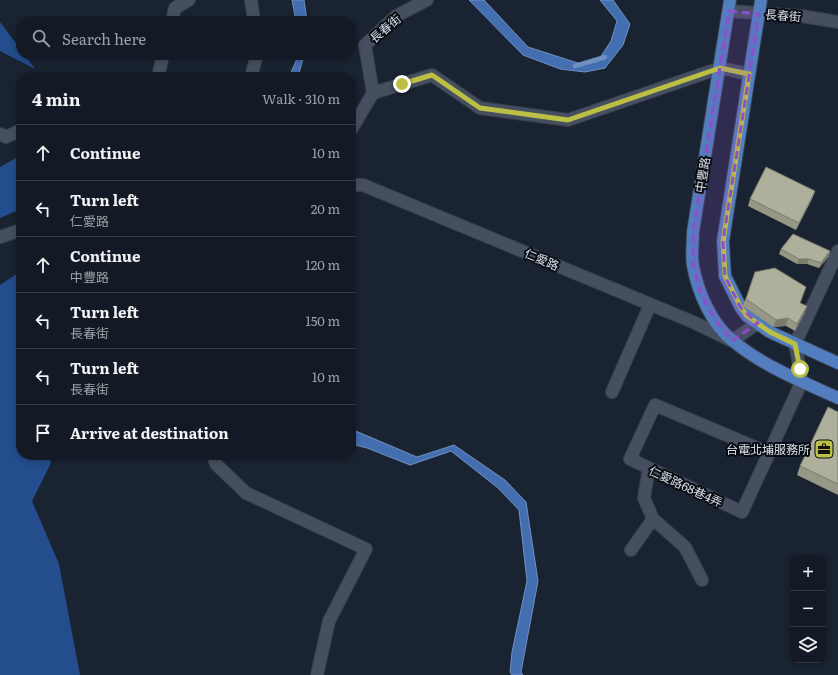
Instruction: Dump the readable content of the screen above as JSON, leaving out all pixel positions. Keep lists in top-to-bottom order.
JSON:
{
  "streets": {
    "main road": ["中豐路", "仁愛路"],
    "street": ["長春街", "仁愛路68巷4弄"]
  },
  "crossings": [
    ["長春街", "中豐路"],
    ["中豐路", "仁愛路"]
  ],
  "places": {
    "office": ["台電北埔服務所"]
  },
  "page": {
    "search": "Search here",
    "heading": ["4 min", "Walk · 310 m"],
    "list": [
      ["Continue", "10 m"],
      ["Turn left", "仁愛路", "20 m"],
      ["Continue", "中豐路", "120 m"],
      ["Turn left", "長春街", "150 m"],
      ["Turn left", "長春街", "10 m"],
      "Arrive at destination"
    ],
    "map_buttons": ["+", "−"]
  }
}
